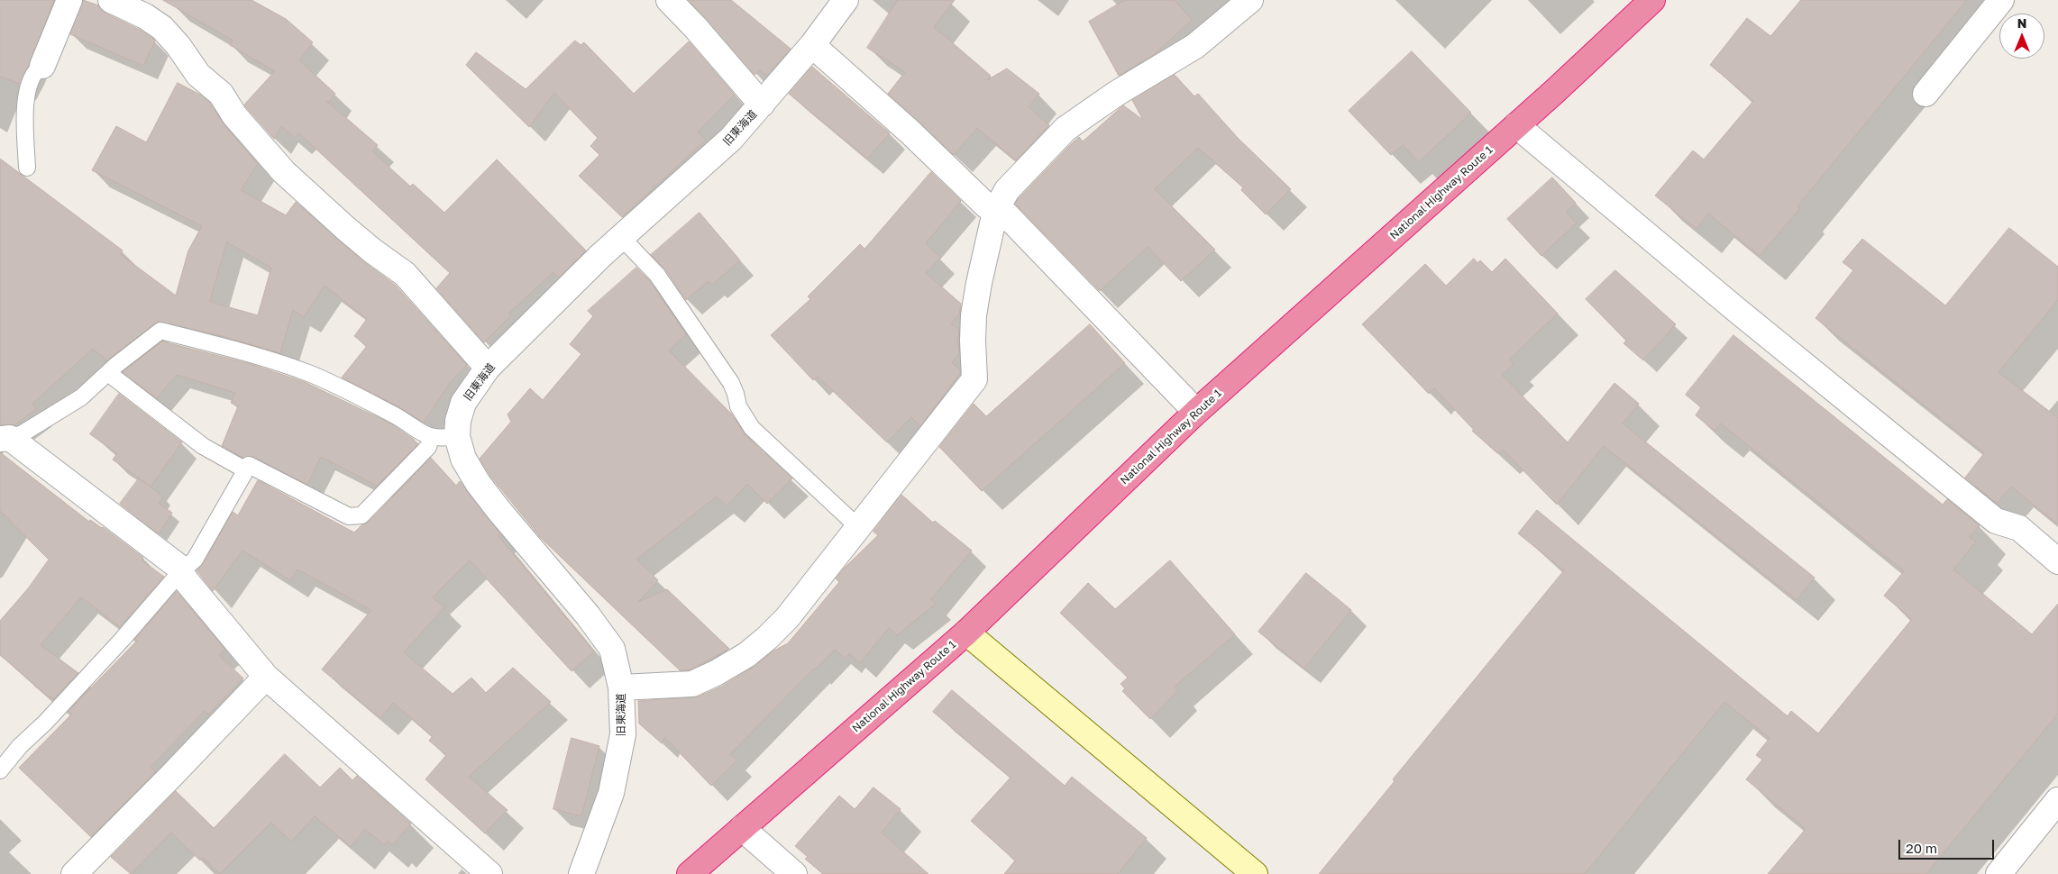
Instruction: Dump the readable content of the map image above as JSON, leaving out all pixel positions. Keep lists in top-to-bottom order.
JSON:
{
  "streets": {
    "highway": ["National Highway Route 1"],
    "street": ["旧東海道"]
  },
  "scale_bar": "20 m",
  "north": "top"
}
